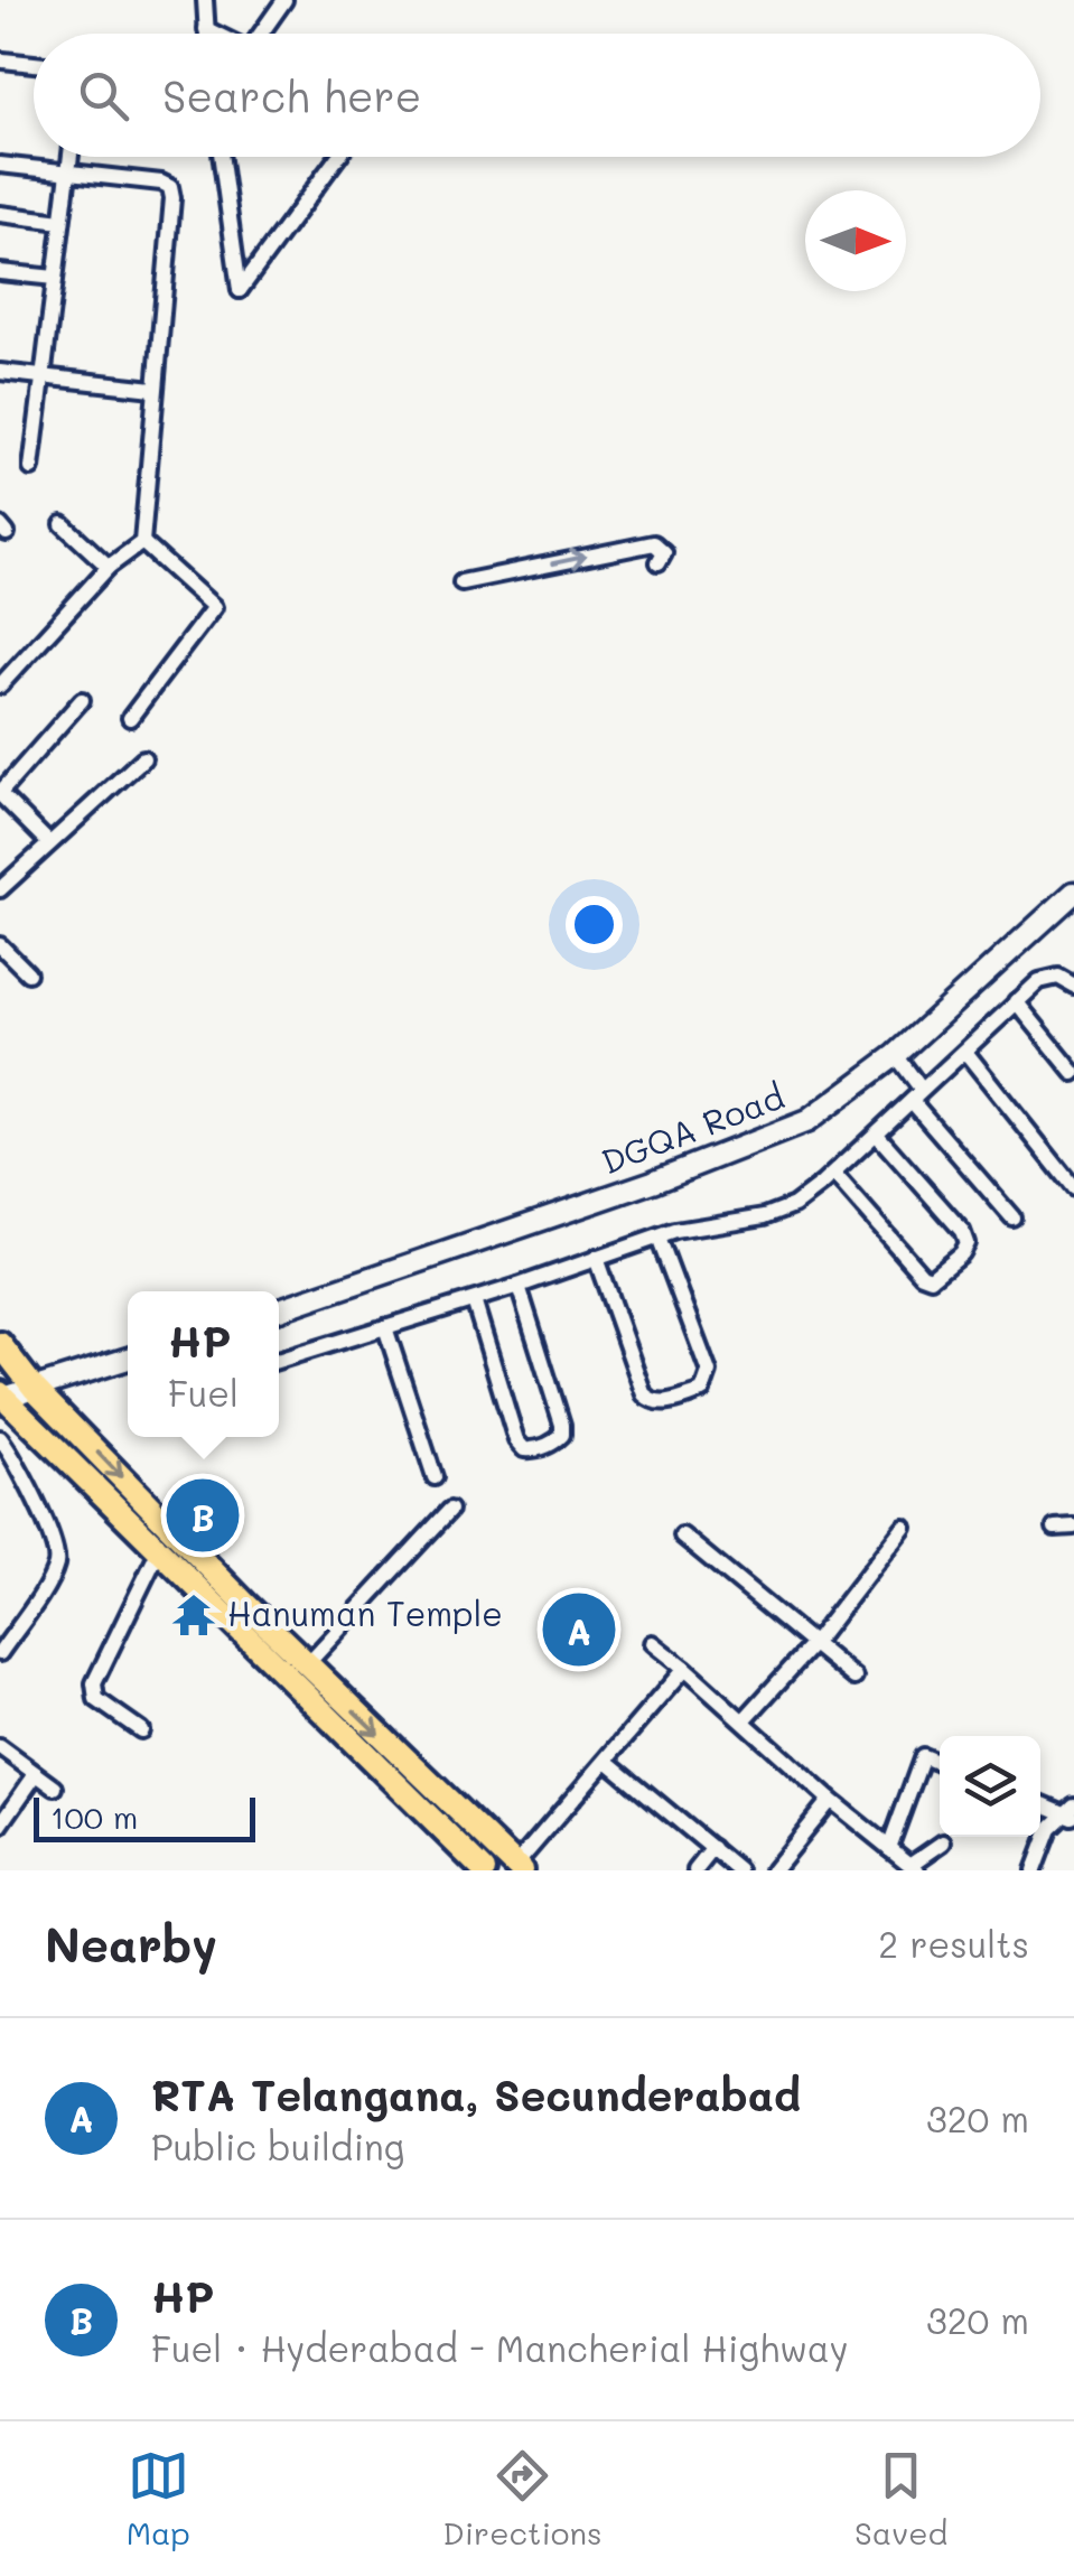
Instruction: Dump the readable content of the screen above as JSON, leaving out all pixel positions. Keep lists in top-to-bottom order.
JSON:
{
  "streets": {
    "main road": ["DGQA Road"]
  },
  "places": {
    "temple": ["Hanuman Temple"]
  },
  "scale_bar": "100 m",
  "north": "right",
  "page": {
    "search": "Search here",
    "popup": ["HP", "Fuel"],
    "pins": ["B", "A"],
    "scale": "100 m",
    "heading": ["Nearby", "2 results"],
    "list": [
      {
        "mark": "A",
        "name": "RTA Telangana, Secunderabad",
        "note": "Public building",
        "value": "320 m"
      },
      {
        "mark": "B",
        "name": "HP",
        "note": "Fuel · Hyderabad - Mancherial Highway",
        "value": "320 m"
      }
    ],
    "nav": ["Map", "Directions", "Saved"]
  }
}
